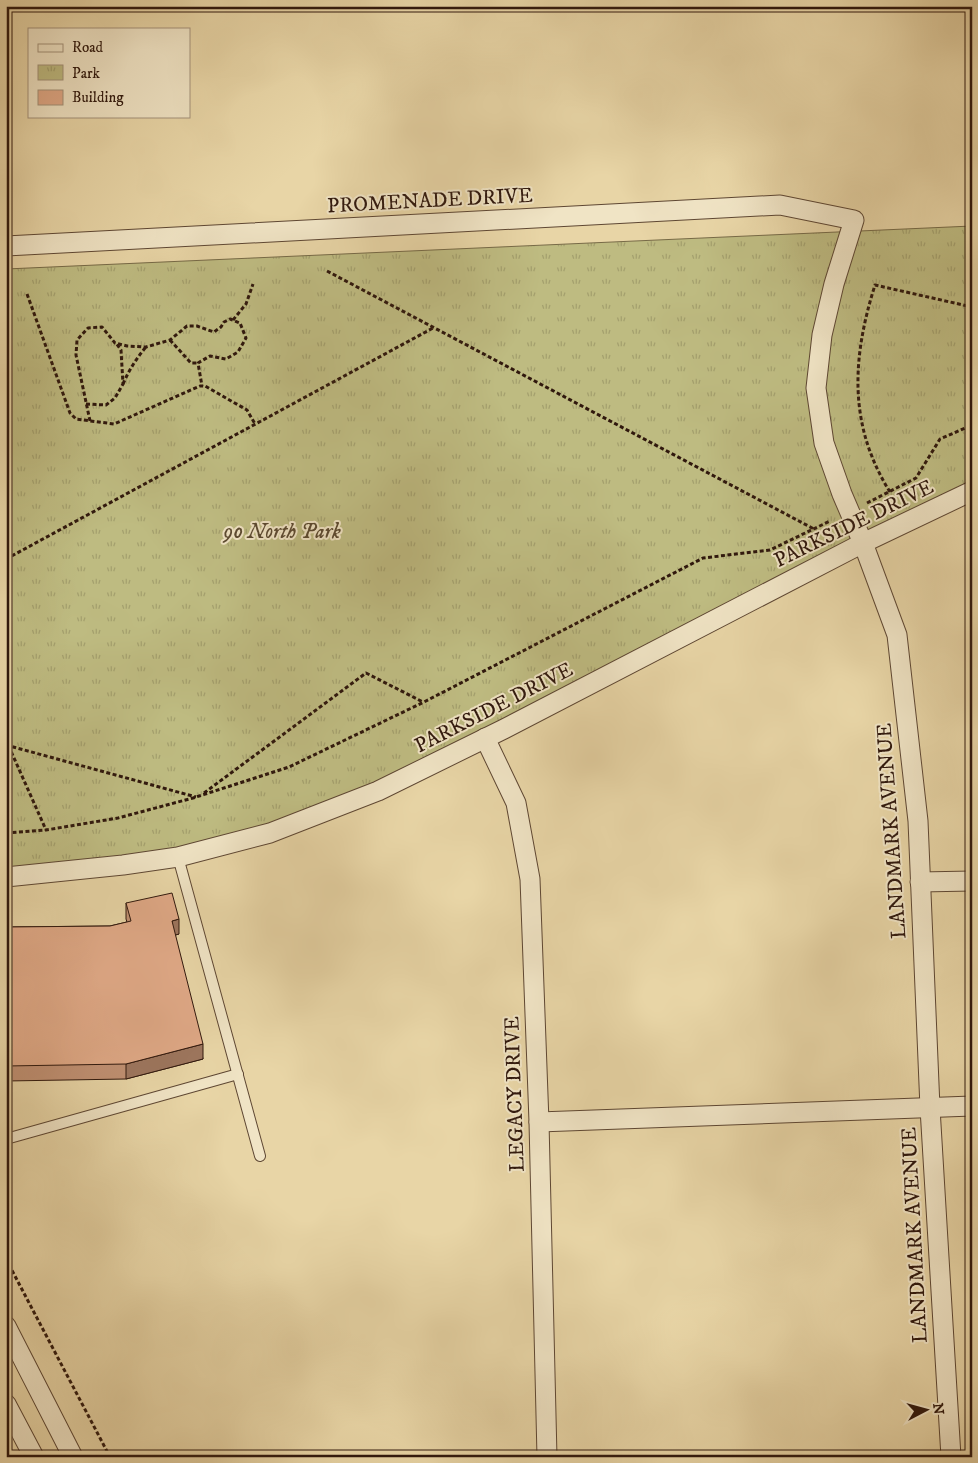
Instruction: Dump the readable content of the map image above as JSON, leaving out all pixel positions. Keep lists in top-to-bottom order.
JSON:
{
  "streets": {
    "street": [
      "PROMENADE DRIVE",
      "PARKSIDE DRIVE",
      "LANDMARK AVENUE",
      "LEGACY DRIVE"
    ]
  },
  "crossings": [
    ["PROMENADE DRIVE", "LANDMARK AVENUE"],
    ["PARKSIDE DRIVE", "LANDMARK AVENUE"],
    ["PARKSIDE DRIVE", "LEGACY DRIVE"]
  ],
  "parks": ["90 North Park"],
  "legend": ["Road", "Park", "Building"],
  "north": "right"
}
